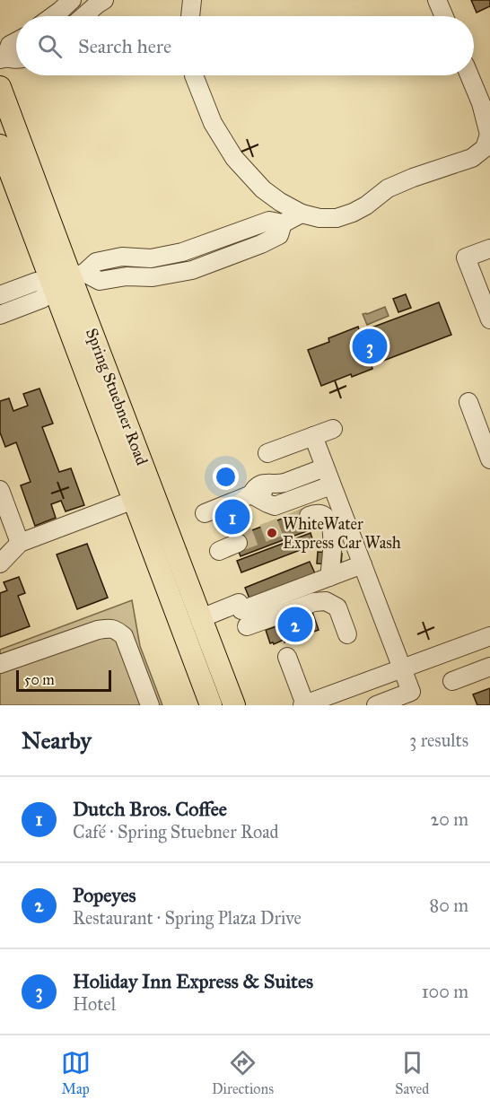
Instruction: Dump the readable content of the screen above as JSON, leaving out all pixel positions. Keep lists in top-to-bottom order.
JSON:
{
  "streets": {
    "main road": ["Spring Stuebner Road"]
  },
  "places": ["WhiteWater Express Car Wash"],
  "scale_bar": "50 m",
  "page": {
    "search": "Search here",
    "pins": ["3", "1", "2"],
    "scale": "50 m",
    "heading": ["Nearby", "3 results"],
    "list": [
      {
        "mark": "1",
        "name": "Dutch Bros. Coffee",
        "note": "Café · Spring Stuebner Road",
        "value": "20 m"
      },
      {
        "mark": "2",
        "name": "Popeyes",
        "note": "Restaurant · Spring Plaza Drive",
        "value": "80 m"
      },
      {
        "mark": "3",
        "name": "Holiday Inn Express & Suites",
        "note": "Hotel",
        "value": "100 m"
      }
    ],
    "nav": ["Map", "Directions", "Saved"]
  }
}
